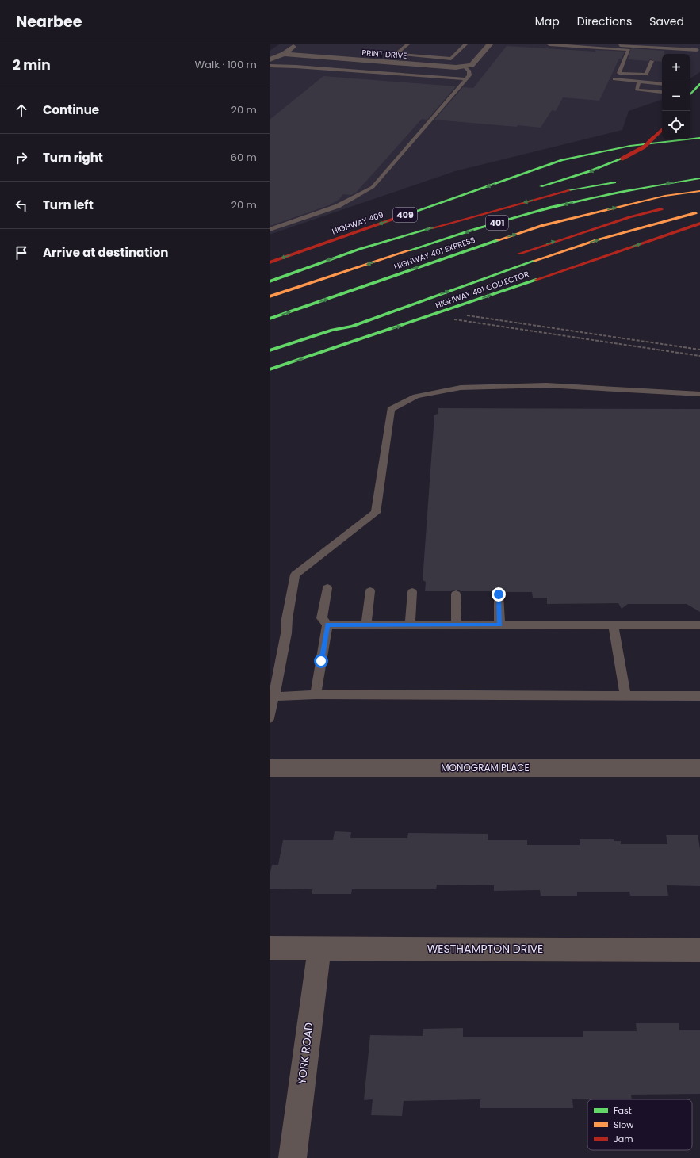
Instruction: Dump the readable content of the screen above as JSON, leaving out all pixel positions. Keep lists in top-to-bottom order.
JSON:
{
  "streets": {
    "highway": [
      "409",
      "HIGHWAY 409",
      "401",
      "HIGHWAY 401 EXPRESS",
      "HIGHWAY 401 COLLECTOR"
    ],
    "street": [
      "PRINT DRIVE",
      "MONOGRAM PLACE",
      "WESTHAMPTON DRIVE",
      "YORK ROAD"
    ]
  },
  "crossings": [
    ["WESTHAMPTON DRIVE", "YORK ROAD"]
  ],
  "legend": ["Fast", "Slow", "Jam"],
  "page": {
    "header": "Nearbee",
    "nav": ["Map", "Directions", "Saved"],
    "heading": ["2 min", "Walk · 100 m"],
    "map_buttons": ["+", "−"],
    "list": [
      ["Continue", "20 m"],
      ["Turn right", "60 m"],
      ["Turn left", "20 m"],
      "Arrive at destination"
    ]
  }
}
